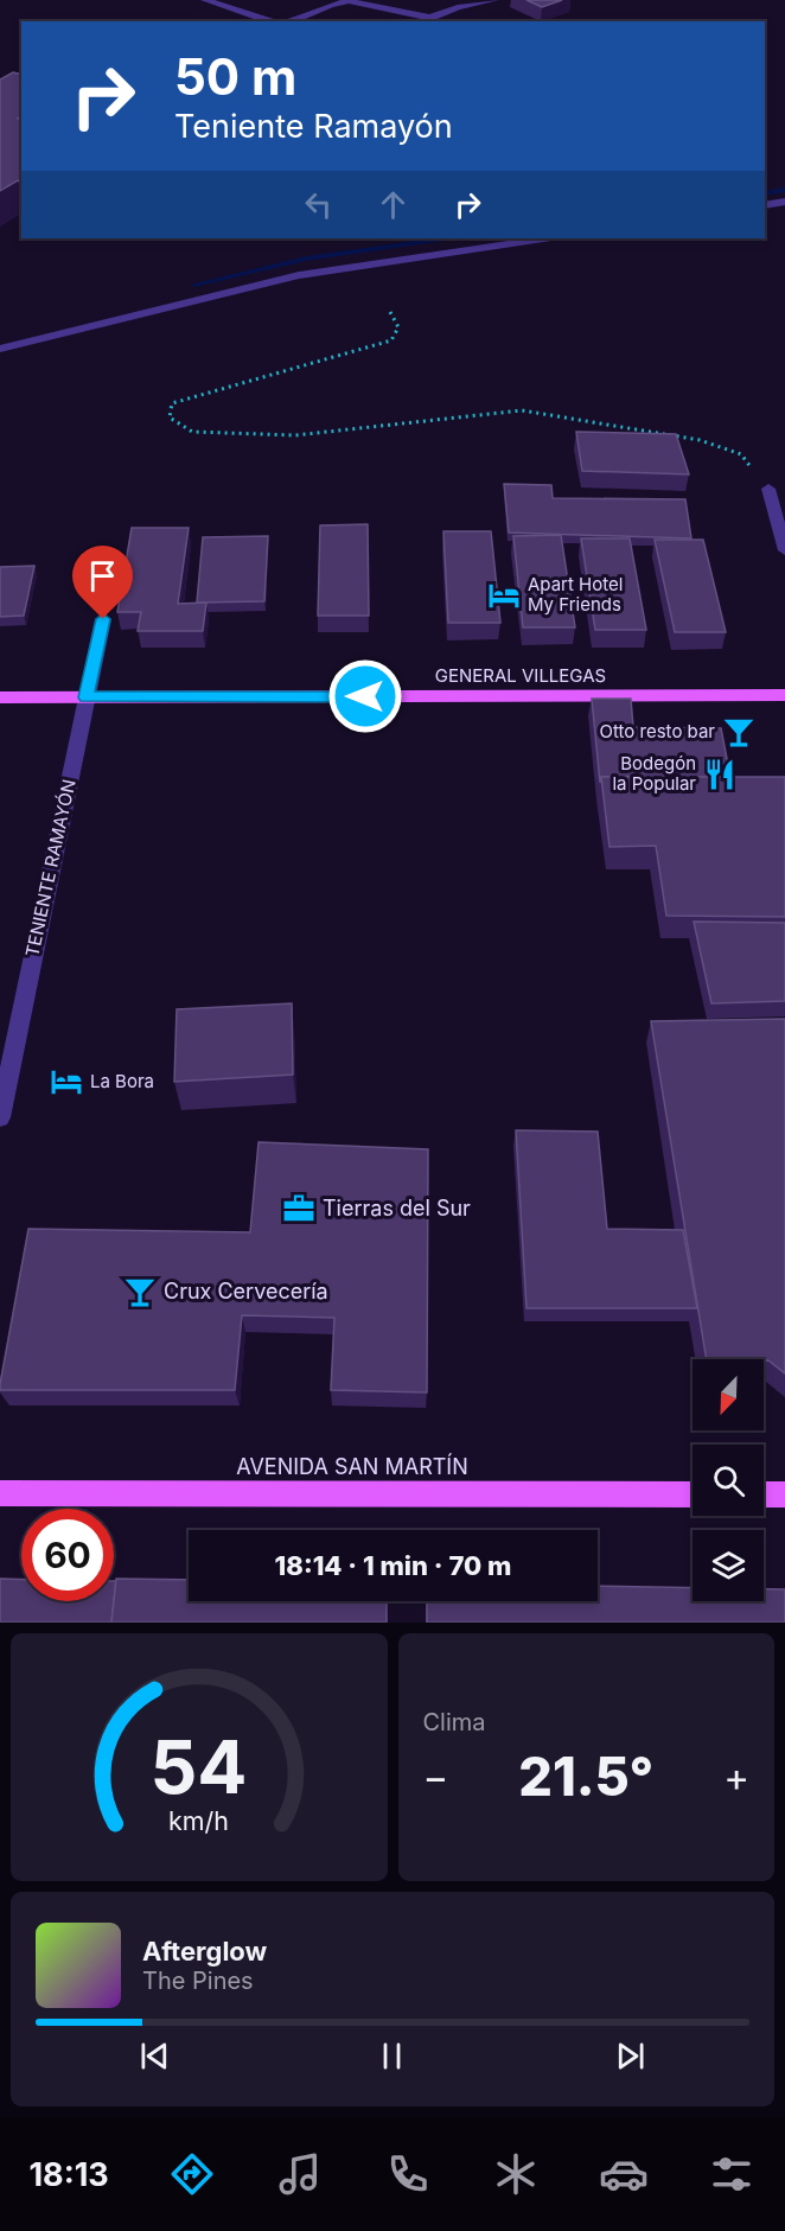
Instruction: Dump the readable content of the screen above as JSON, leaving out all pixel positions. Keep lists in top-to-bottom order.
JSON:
{
  "streets": {
    "main road": ["GENERAL VILLEGAS", "AVENIDA SAN MARTÍN"],
    "street": ["TENIENTE RAMAYÓN"]
  },
  "crossings": [
    ["GENERAL VILLEGAS", "TENIENTE RAMAYÓN"]
  ],
  "places": {
    "hotel": ["Apart Hotel My Friends", "La Bora"],
    "bar": ["Otto resto bar", "Crux Cervecería"],
    "restaurant": ["Bodegón la Popular"],
    "office": ["Tierras del Sur"]
  },
  "north": "bottom left",
  "page": {
    "turn": ["50 m", "Teniente Ramayón"],
    "limit": "60",
    "trip": "18:14 · 1 min · 70 m",
    "tile": "Clima",
    "heat": ["−", "21.5°", "+"],
    "song": ["Afterglow", "The Pines"],
    "tabs": "18:13",
    "gauge": ["54", "km/h"]
  }
}
